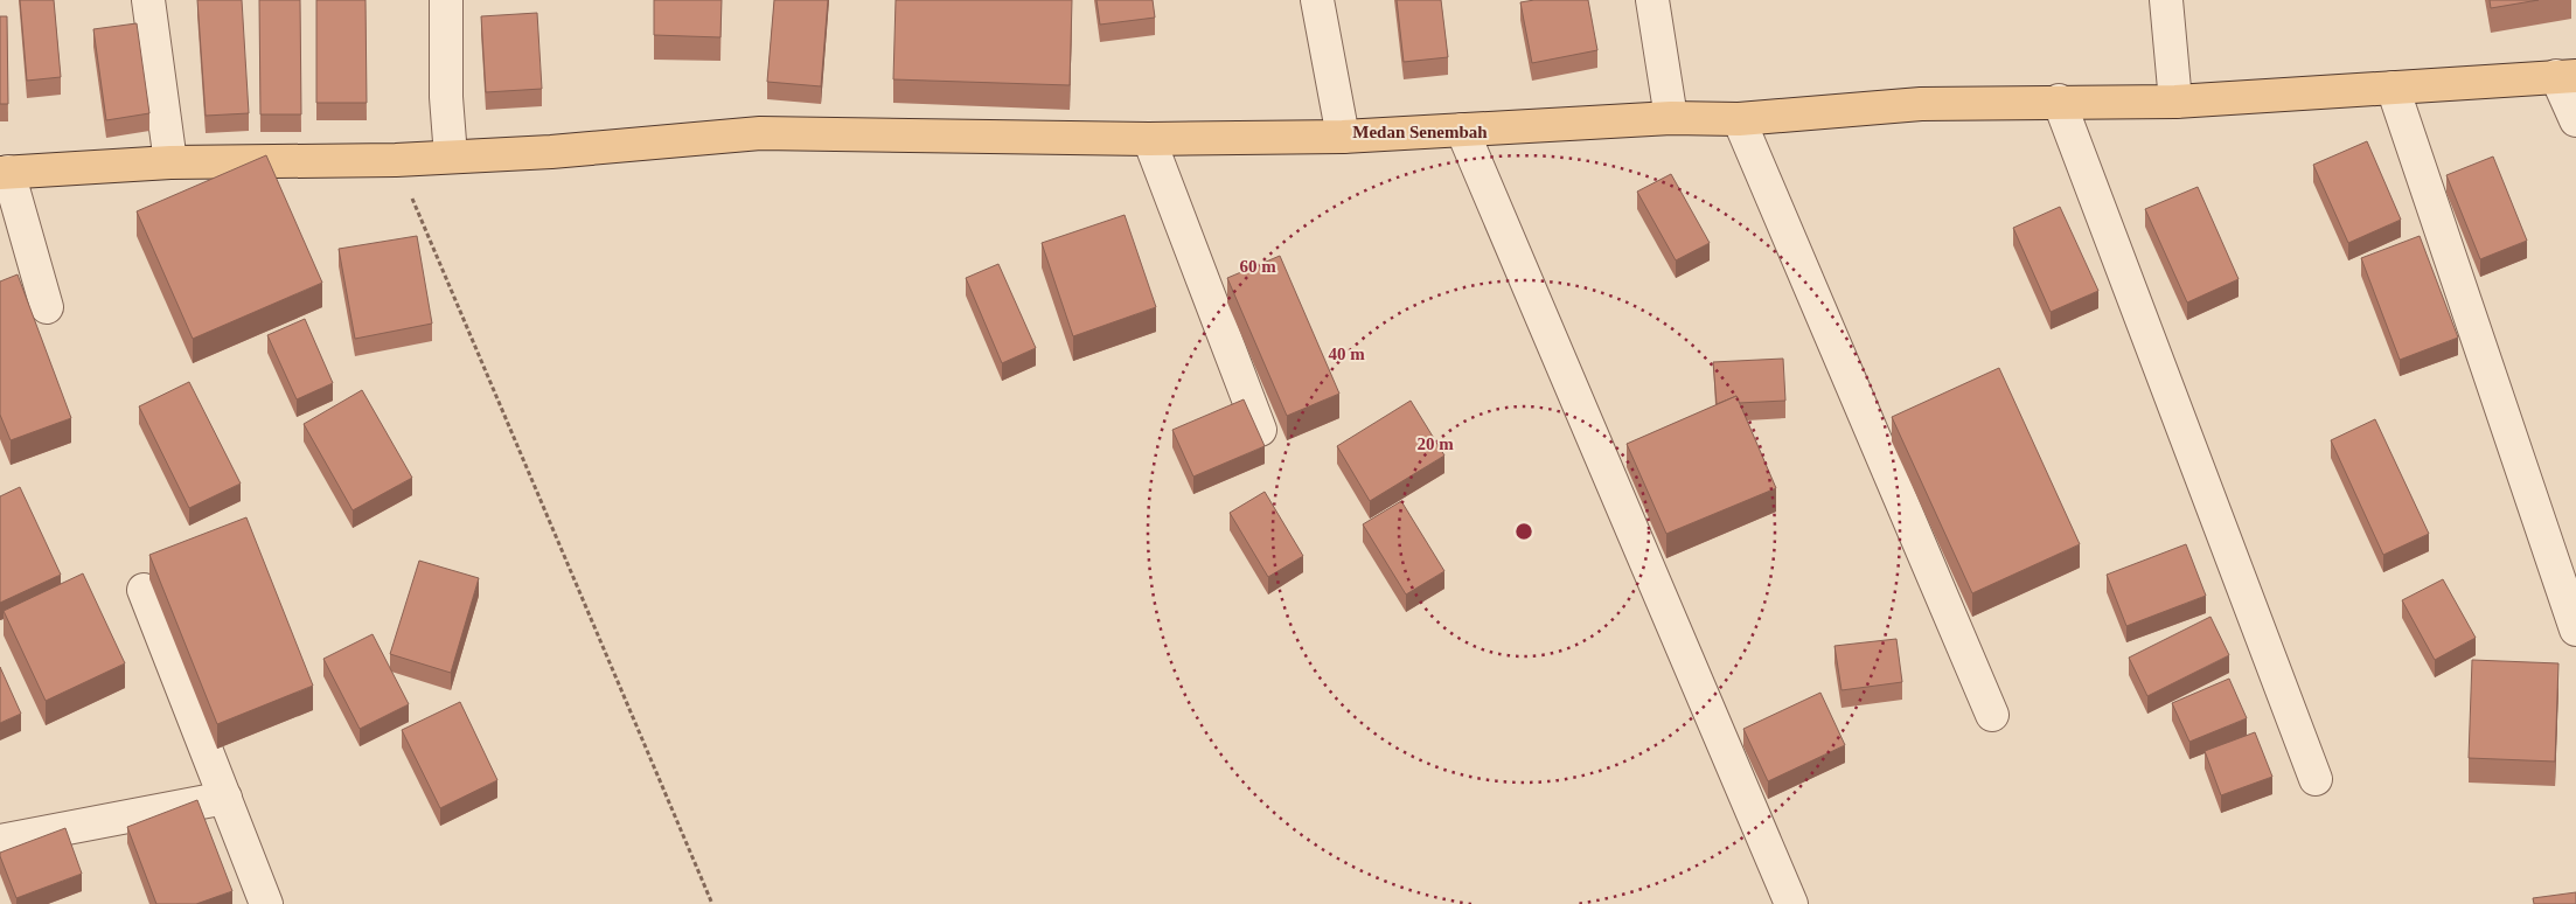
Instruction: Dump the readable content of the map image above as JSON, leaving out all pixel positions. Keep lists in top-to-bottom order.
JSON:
{
  "districts": ["Medan Senembah"],
  "rings": ["60 m", "40 m", "20 m"]
}
